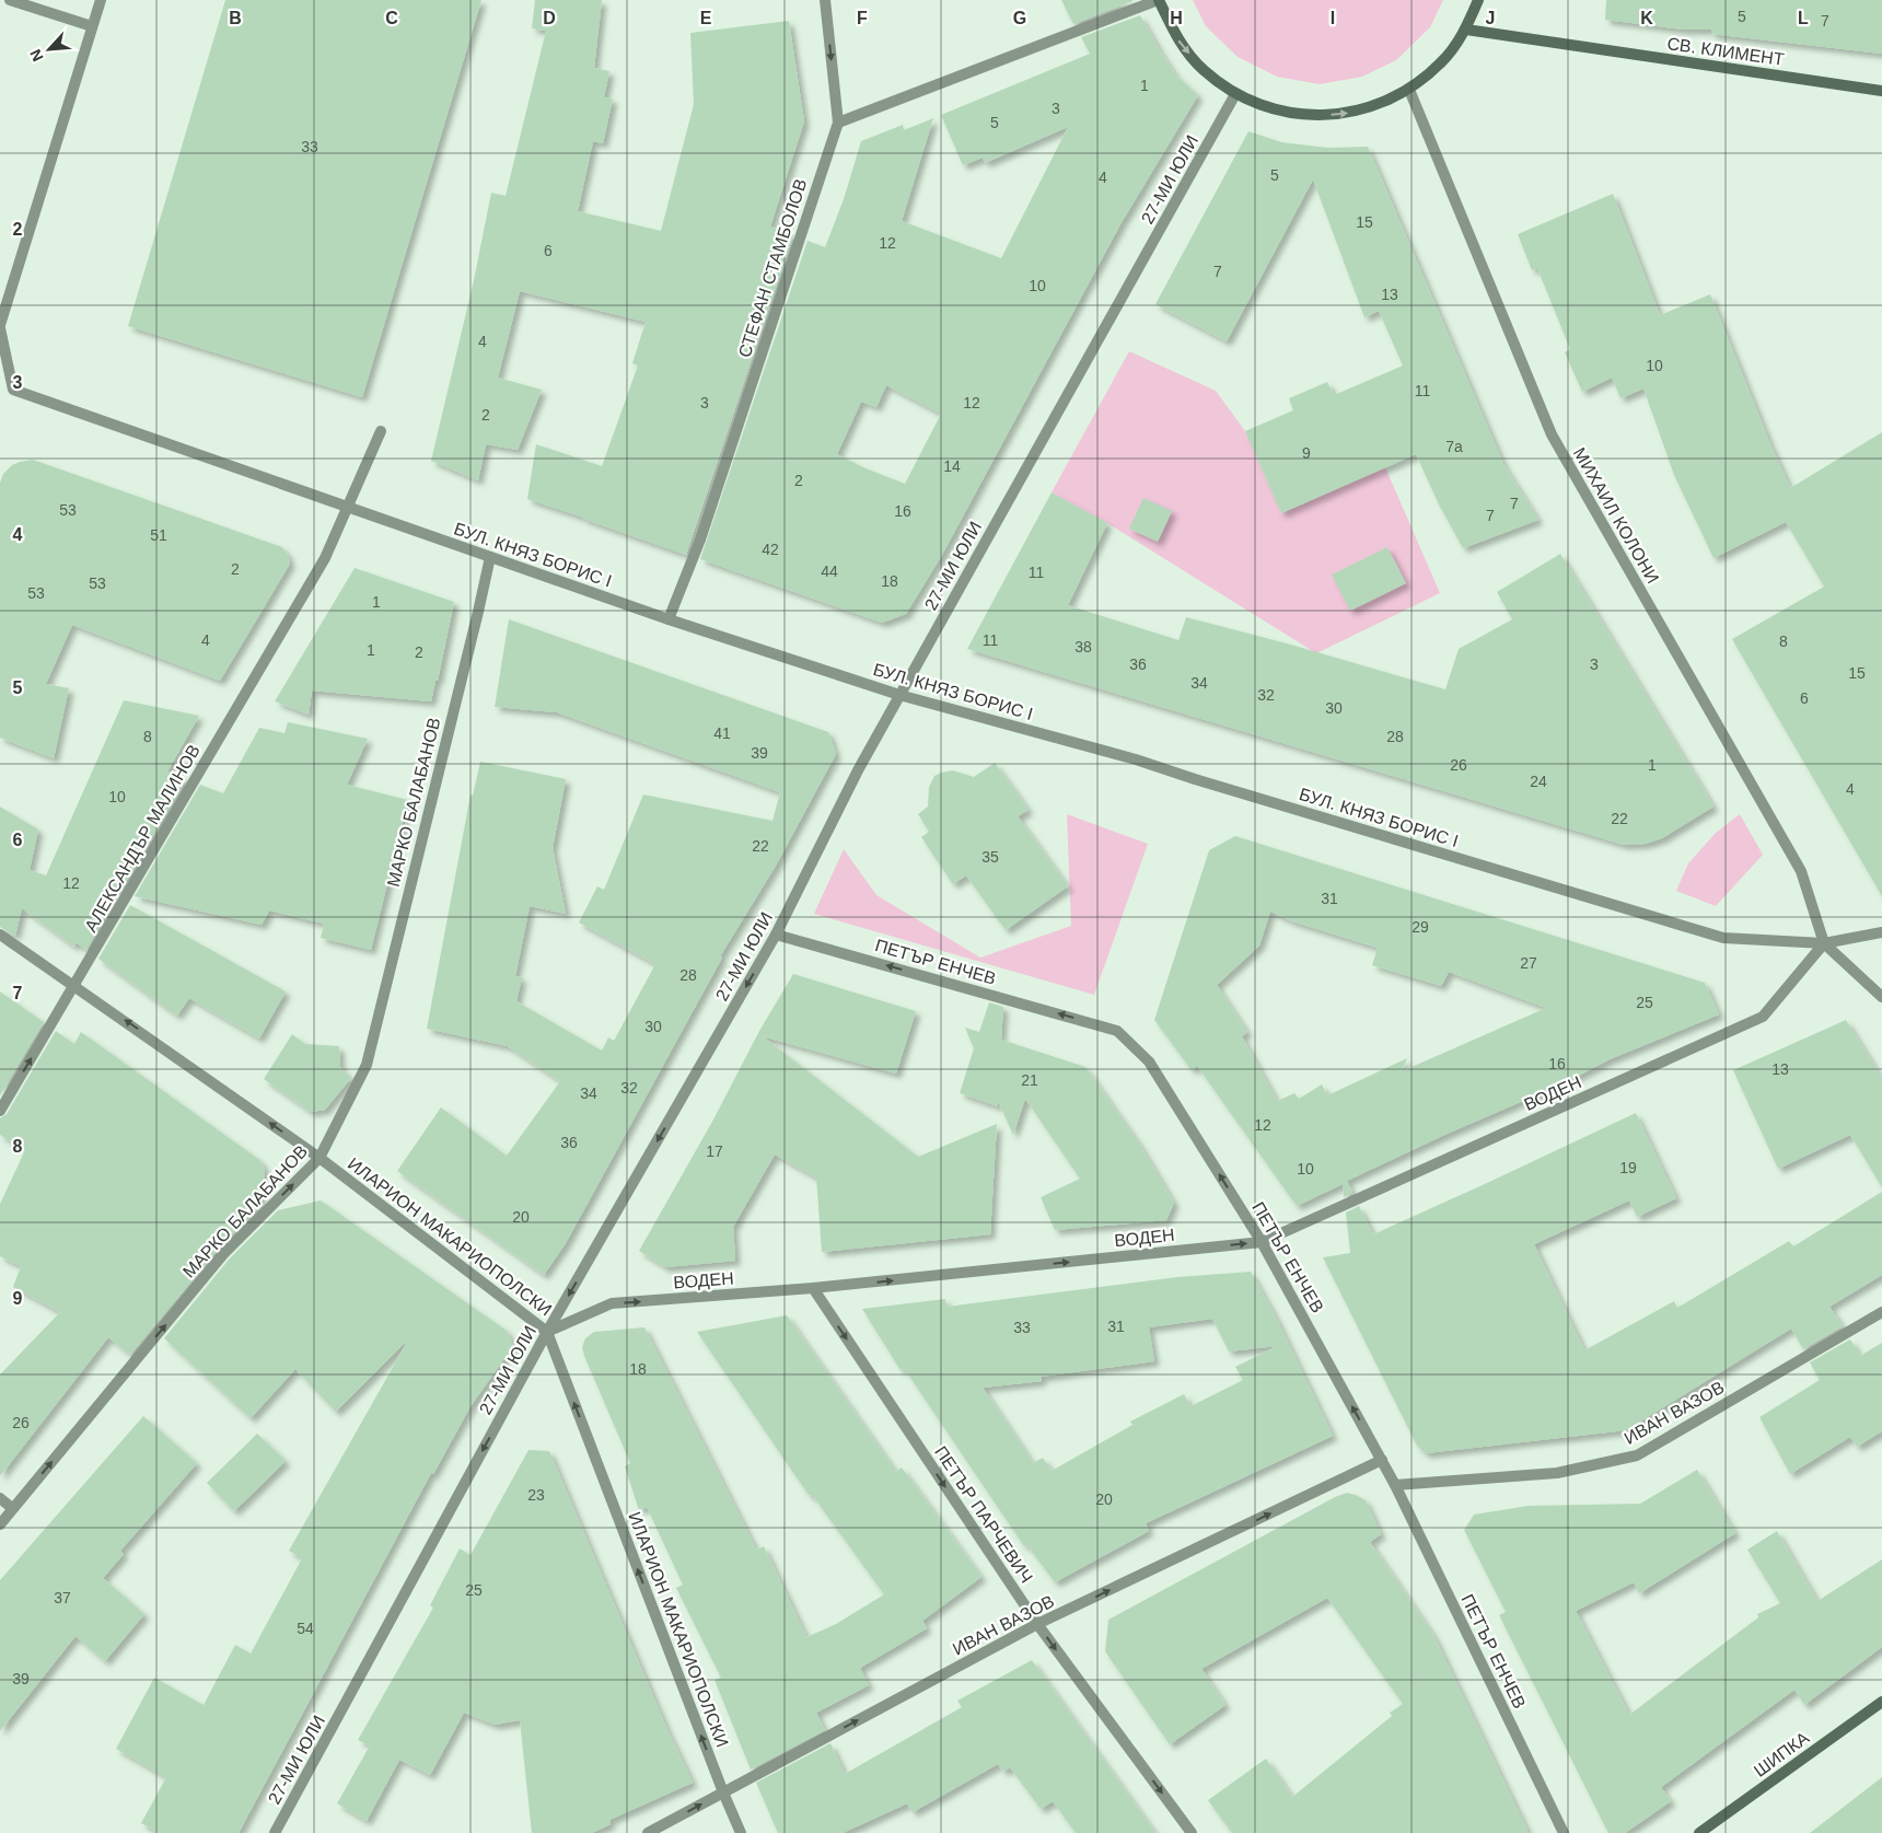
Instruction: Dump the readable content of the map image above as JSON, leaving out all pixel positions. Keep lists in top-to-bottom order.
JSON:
{
  "streets": {
    "street": [
      "СВ. КЛИМЕНТ",
      "27-МИ ЮЛИ",
      "СТЕФАН СТАМБОЛОВ",
      "МИХАИЛ КОЛОНИ",
      "БУЛ. КНЯЗ БОРИС I",
      "МАРКО БАЛАБАНОВ",
      "АЛЕКСАНДЪР МАЛИНОВ",
      "ПЕТЪР ЕНЧЕВ",
      "ВОДЕН",
      "ИЛАРИОН МАКАРИОПОЛСКИ",
      "ИВАН ВАЗОВ",
      "ПЕТЪР ПАРЧЕВИЧ",
      "ШИПКА"
    ]
  },
  "crossings": [
    ["27-МИ ЮЛИ", "БУЛ. КНЯЗ БОРИС I"],
    ["27-МИ ЮЛИ", "ПЕТЪР ЕНЧЕВ"],
    ["27-МИ ЮЛИ", "ВОДЕН"],
    ["27-МИ ЮЛИ", "ИЛАРИОН МАКАРИОПОЛСКИ"],
    ["СТЕФАН СТАМБОЛОВ", "БУЛ. КНЯЗ БОРИС I"],
    ["МИХАИЛ КОЛОНИ", "БУЛ. КНЯЗ БОРИС I"],
    ["МИХАИЛ КОЛОНИ", "ВОДЕН"],
    ["БУЛ. КНЯЗ БОРИС I", "МАРКО БАЛАБАНОВ"],
    ["БУЛ. КНЯЗ БОРИС I", "АЛЕКСАНДЪР МАЛИНОВ"],
    ["БУЛ. КНЯЗ БОРИС I", "ВОДЕН"],
    ["МАРКО БАЛАБАНОВ", "ИЛАРИОН МАКАРИОПОЛСКИ"],
    ["АЛЕКСАНДЪР МАЛИНОВ", "ИЛАРИОН МАКАРИОПОЛСКИ"],
    ["ПЕТЪР ЕНЧЕВ", "ВОДЕН"],
    ["ПЕТЪР ЕНЧЕВ", "ИВАН ВАЗОВ"],
    ["ВОДЕН", "ИЛАРИОН МАКАРИОПОЛСКИ"],
    ["ВОДЕН", "ПЕТЪР ПАРЧЕВИЧ"],
    ["ИЛАРИОН МАКАРИОПОЛСКИ", "ИВАН ВАЗОВ"],
    ["ИВАН ВАЗОВ", "ПЕТЪР ПАРЧЕВИЧ"]
  ],
  "one_way": [
    "27-МИ ЮЛИ",
    "МАРКО БАЛАБАНОВ",
    "ПЕТЪР ЕНЧЕВ",
    "ВОДЕН",
    "ИЛАРИОН МАКАРИОПОЛСКИ",
    "ИВАН ВАЗОВ",
    "ПЕТЪР ПАРЧЕВИЧ"
  ],
  "house_numbers": [
    "5",
    "7",
    "1",
    "3",
    "5",
    "33",
    "5",
    "4",
    "15",
    "12",
    "6",
    "7",
    "10",
    "13",
    "4",
    "10",
    "11",
    "3",
    "12",
    "2",
    "7a",
    "9",
    "14",
    "2",
    "7",
    "53",
    "16",
    "7",
    "51",
    "42",
    "2",
    "44",
    "11",
    "18",
    "53",
    "53",
    "1",
    "4",
    "11",
    "8",
    "38",
    "1",
    "2",
    "36",
    "3",
    "15",
    "34",
    "32",
    "6",
    "30",
    "41",
    "8",
    "28",
    "39",
    "26",
    "1",
    "24",
    "4",
    "10",
    "22",
    "22",
    "35",
    "12",
    "31",
    "29",
    "27",
    "28",
    "25",
    "30",
    "16",
    "13",
    "21",
    "32",
    "34",
    "12",
    "36",
    "17",
    "19",
    "10",
    "20",
    "31",
    "33",
    "18",
    "26",
    "23",
    "20",
    "25",
    "37",
    "54",
    "39"
  ],
  "north": "bottom left",
  "grid": {
    "columns": [
      "B",
      "C",
      "D",
      "E",
      "F",
      "G",
      "H",
      "I",
      "J",
      "K",
      "L"
    ],
    "rows": [
      "2",
      "3",
      "4",
      "5",
      "6",
      "7",
      "8",
      "9"
    ]
  }
}
